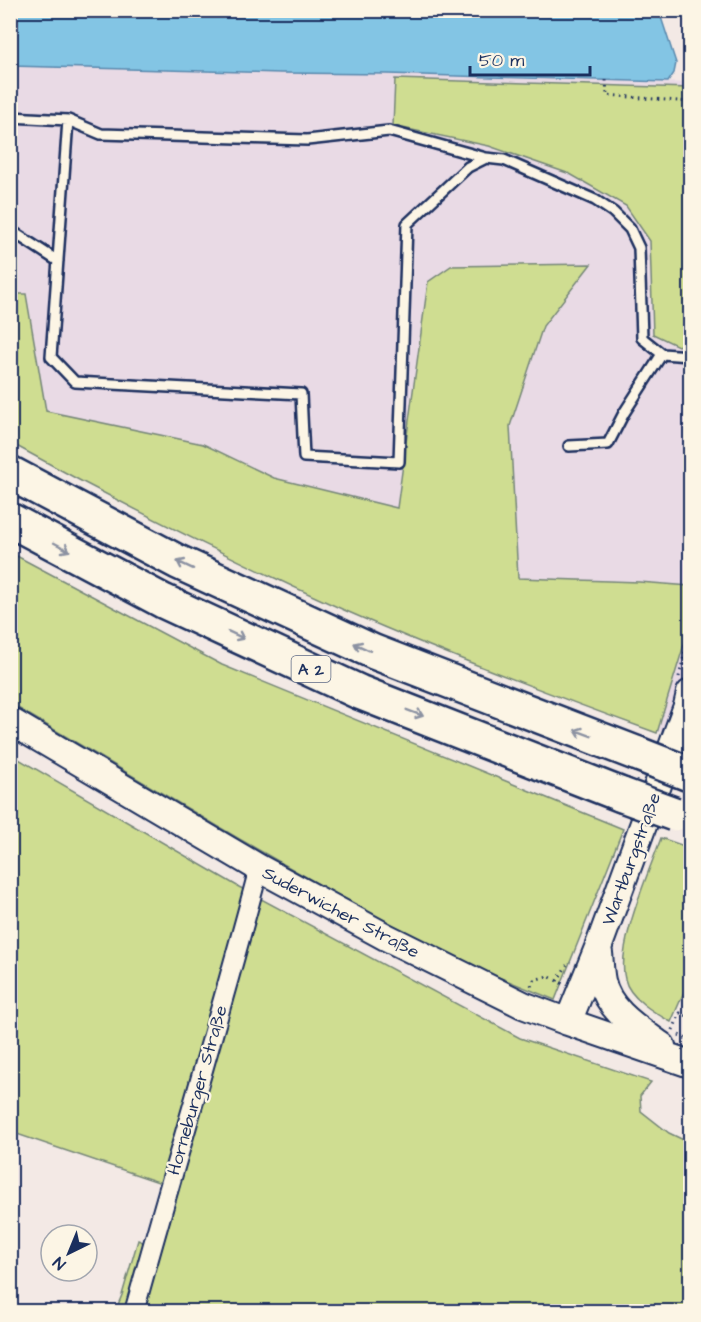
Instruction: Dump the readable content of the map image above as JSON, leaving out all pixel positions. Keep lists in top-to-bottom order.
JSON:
{
  "streets": {
    "highway": ["A 2"],
    "main road": ["Wartburgstraße", "Suderwicher Straße"],
    "street": ["Horneburger Straße"]
  },
  "crossings": [
    ["Wartburgstraße", "Suderwicher Straße"],
    ["Suderwicher Straße", "Horneburger Straße"]
  ],
  "scale_bar": "50 m",
  "north": "bottom left"
}
